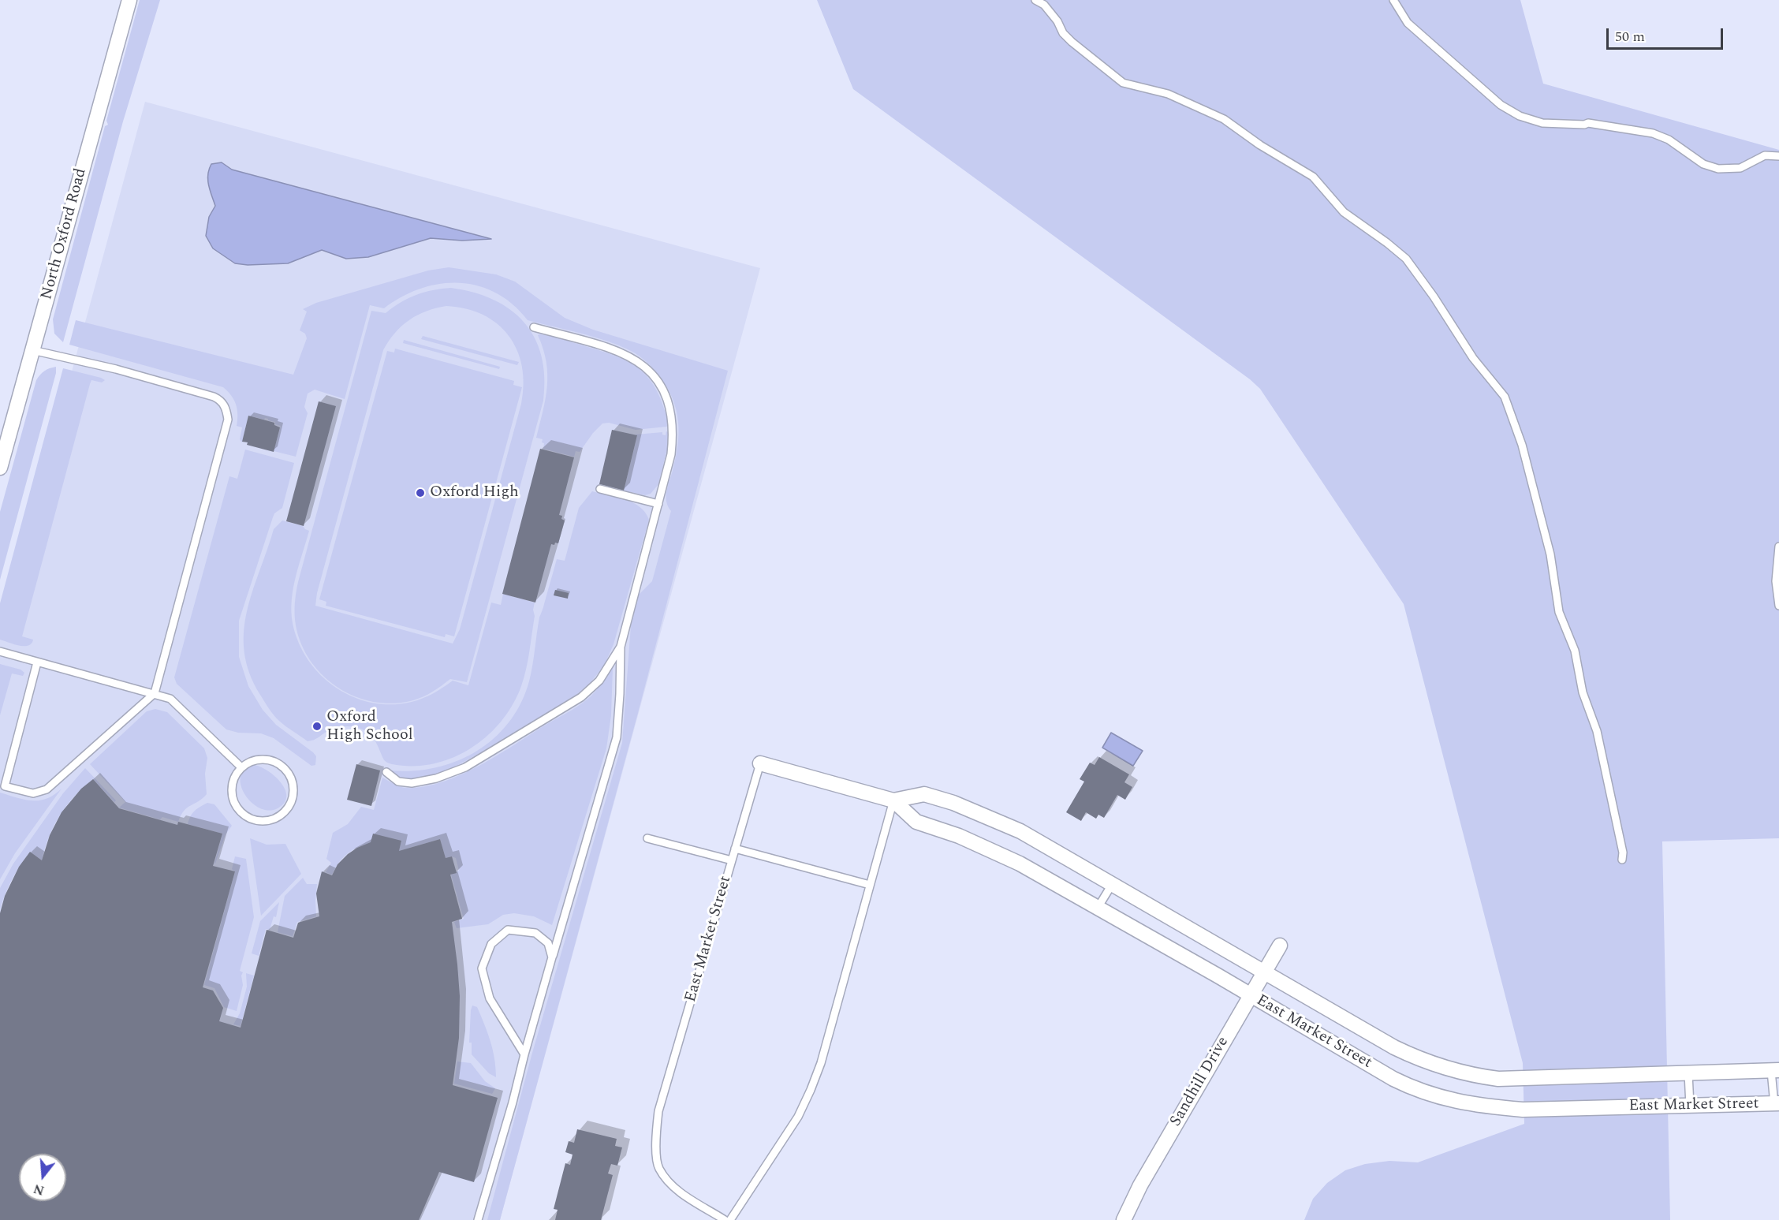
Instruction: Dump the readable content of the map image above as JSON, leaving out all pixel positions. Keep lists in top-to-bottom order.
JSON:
{
  "streets": {
    "street": ["North Oxford Road", "East Market Street", "Sandhill Drive"]
  },
  "crossings": [
    ["East Market Street", "Sandhill Drive"]
  ],
  "places": ["Oxford High", "Oxford High School"],
  "scale_bar": "50 m",
  "north": "bottom"
}
